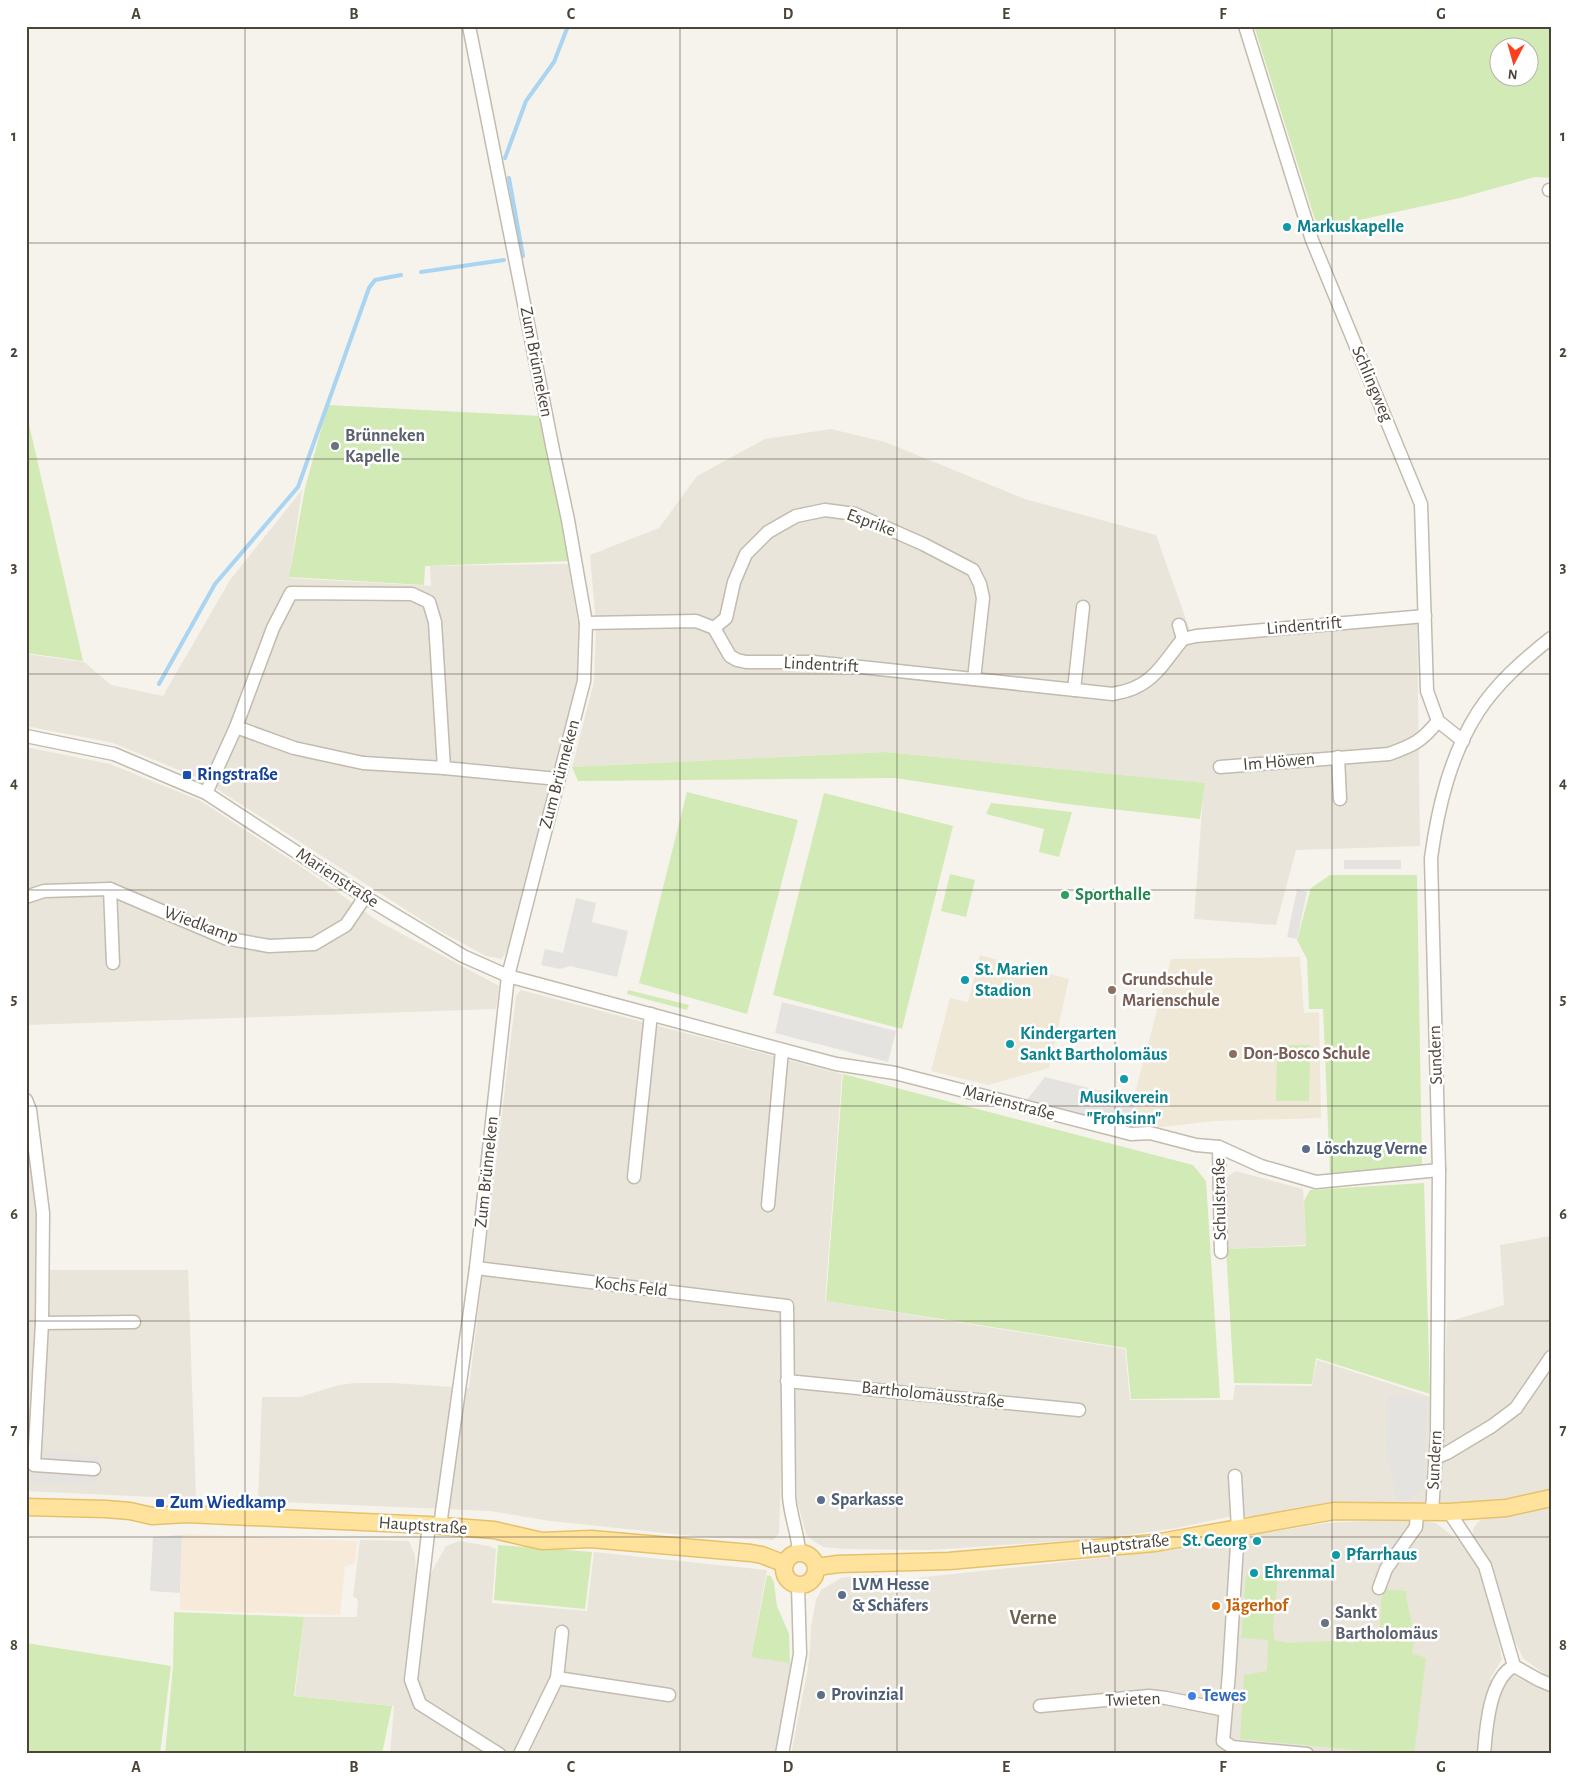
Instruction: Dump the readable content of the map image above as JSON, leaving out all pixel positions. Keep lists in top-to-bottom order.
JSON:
{
  "streets": {
    "main road": ["Hauptstraße"],
    "street": [
      "Zum Brünneken",
      "Schlingweg",
      "Esprike",
      "Lindentrift",
      "Im Höwen",
      "Marienstraße",
      "Wiedkamp",
      "Sundern",
      "Schulstraße",
      "Kochs Feld",
      "Bartholomäusstraße",
      "Twieten"
    ]
  },
  "crossings": [
    ["Zum Brünneken", "Marienstraße"],
    ["Zum Brünneken", "Kochs Feld"],
    ["Zum Brünneken", "Hauptstraße"],
    ["Schlingweg", "Lindentrift"],
    ["Schlingweg", "Im Höwen"],
    ["Esprike", "Lindentrift"],
    ["Marienstraße", "Wiedkamp"],
    ["Marienstraße", "Sundern"],
    ["Marienstraße", "Schulstraße"],
    ["Sundern", "Hauptstraße"],
    ["Kochs Feld", "Bartholomäusstraße"]
  ],
  "districts": ["Verne"],
  "places": {
    "other": [
      "Markuskapelle",
      "Brünneken Kapelle",
      "Sporthalle",
      "St. Marien Stadion",
      "Grundschule Marienschule",
      "Kindergarten Sankt Bartholomäus",
      "Don-Bosco Schule",
      "Musikverein \"Frohsinn\"",
      "Löschzug Verne",
      "Sparkasse",
      "St. Georg",
      "Pfarrhaus",
      "Ehrenmal",
      "LVM Hesse & Schäfers",
      "Jägerhof",
      "Sankt Bartholomäus",
      "Provinzial",
      "Tewes"
    ],
    "transit": ["Ringstraße", "Zum Wiedkamp"]
  },
  "north": "bottom",
  "grid": {
    "columns": [
      "A",
      "B",
      "C",
      "D",
      "E",
      "F",
      "G"
    ],
    "rows": [
      "1",
      "2",
      "3",
      "4",
      "5",
      "6",
      "7",
      "8"
    ]
  }
}
